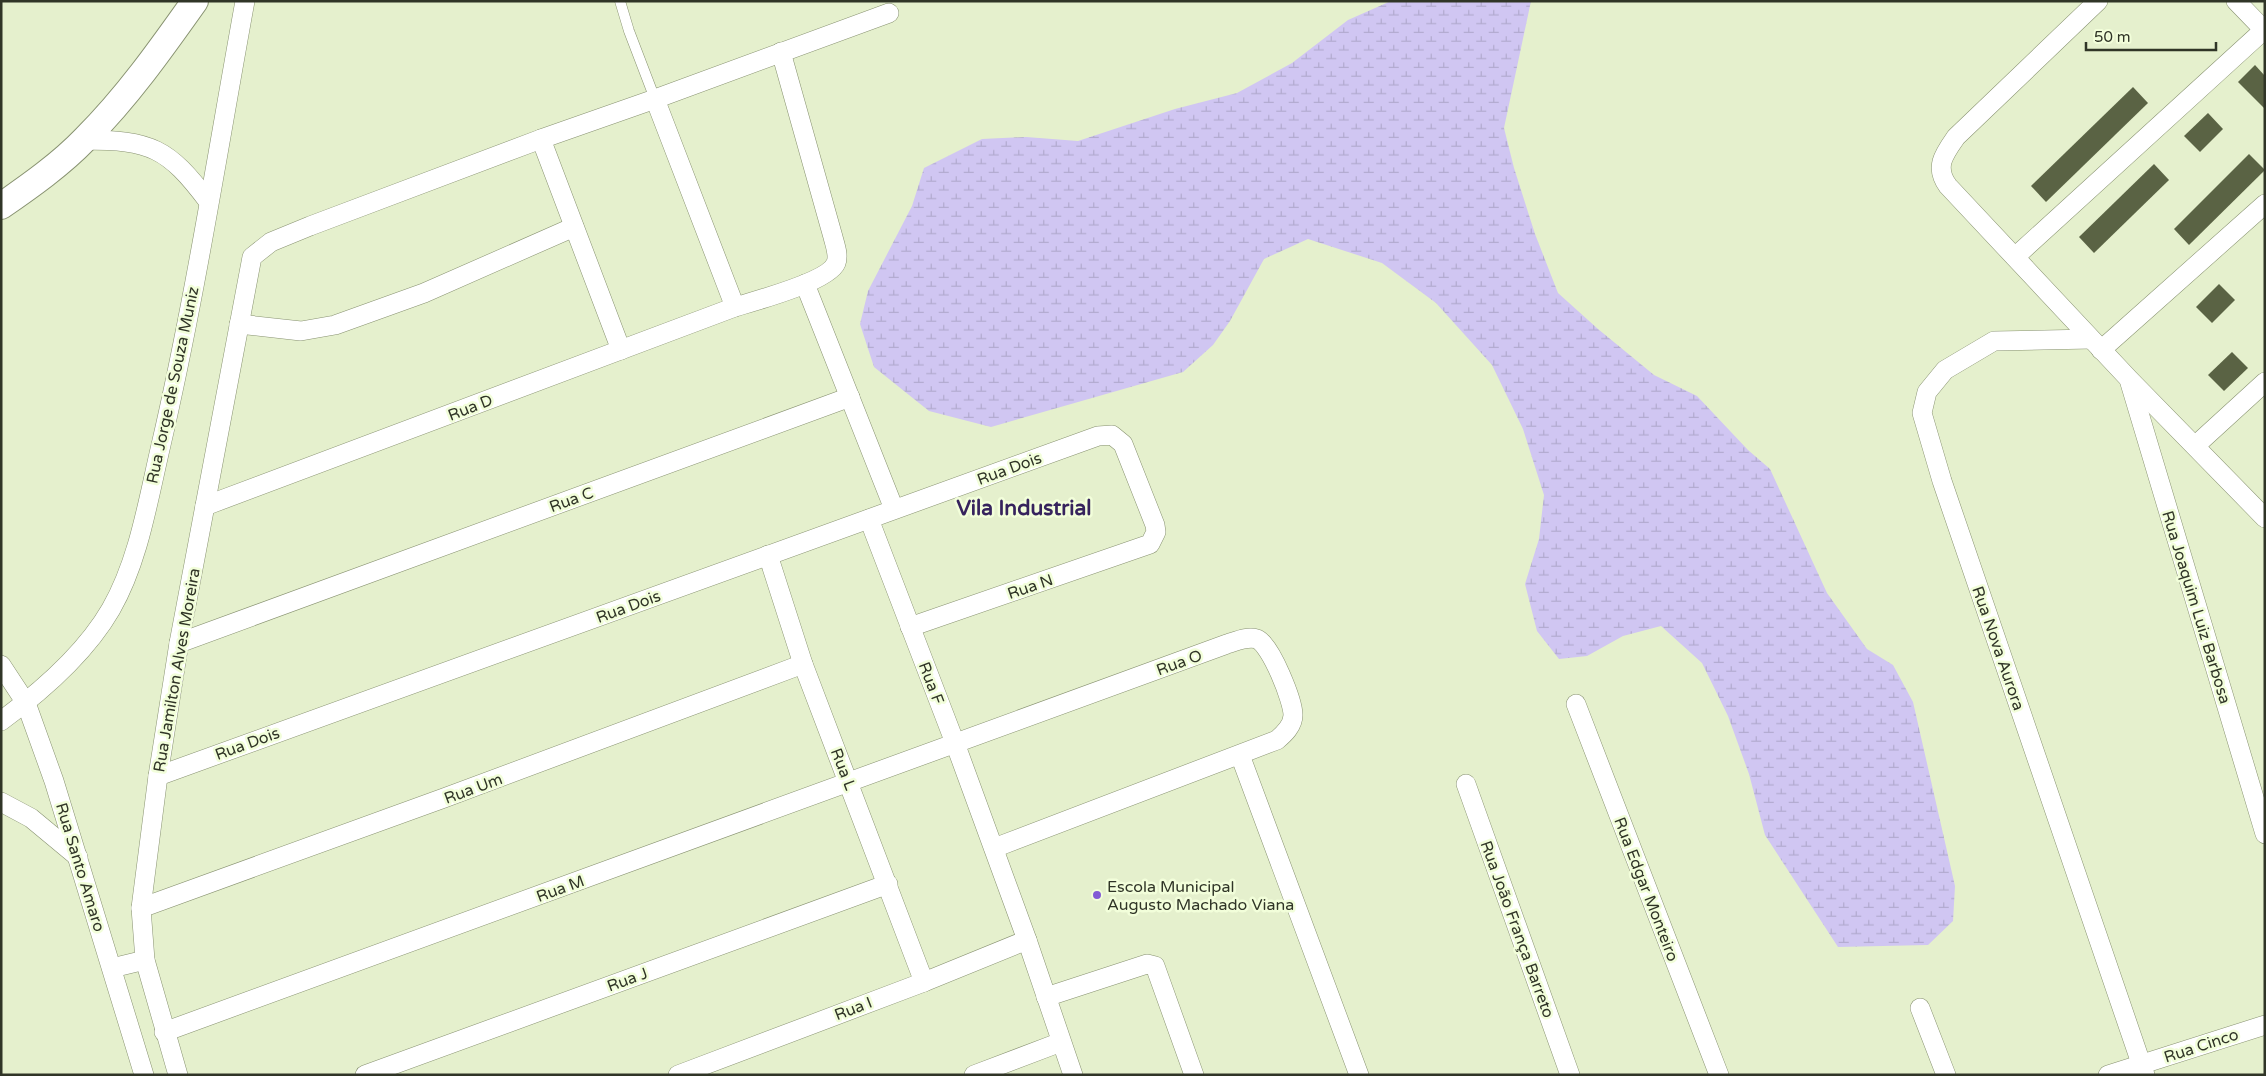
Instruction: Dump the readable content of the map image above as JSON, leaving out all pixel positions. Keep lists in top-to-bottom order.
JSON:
{
  "streets": {
    "street": [
      "Rua Jorge de Souza Muniz",
      "Rua D",
      "Rua Dois",
      "Rua C",
      "Rua N",
      "Rua Joaquim Luiz Barbosa",
      "Rua Nova Aurora",
      "Rua O",
      "Rua Jamilton Alves Moreira",
      "Rua F",
      "Rua L",
      "Rua Um",
      "Rua Santo Amaro",
      "Rua M",
      "Rua Edgar Monteiro",
      "Rua João França Barreto",
      "Rua J",
      "Rua I",
      "Rua Cinco"
    ]
  },
  "crossings": [
    ["Rua Jorge de Souza Muniz", "Rua Santo Amaro"],
    ["Rua D", "Rua Jamilton Alves Moreira"],
    ["Rua Dois", "Rua N"],
    ["Rua Dois", "Rua Jamilton Alves Moreira"],
    ["Rua Dois", "Rua F"],
    ["Rua Dois", "Rua L"],
    ["Rua C", "Rua Jamilton Alves Moreira"],
    ["Rua N", "Rua F"],
    ["Rua Nova Aurora", "Rua Cinco"],
    ["Rua O", "Rua F"],
    ["Rua O", "Rua M"],
    ["Rua Jamilton Alves Moreira", "Rua Um"],
    ["Rua Jamilton Alves Moreira", "Rua M"],
    ["Rua F", "Rua M"],
    ["Rua F", "Rua I"],
    ["Rua L", "Rua Um"],
    ["Rua L", "Rua M"],
    ["Rua L", "Rua J"],
    ["Rua L", "Rua I"]
  ],
  "districts": ["Vila Industrial"],
  "places": ["Escola Municipal Augusto Machado Viana"],
  "scale_bar": "50 m"
}
